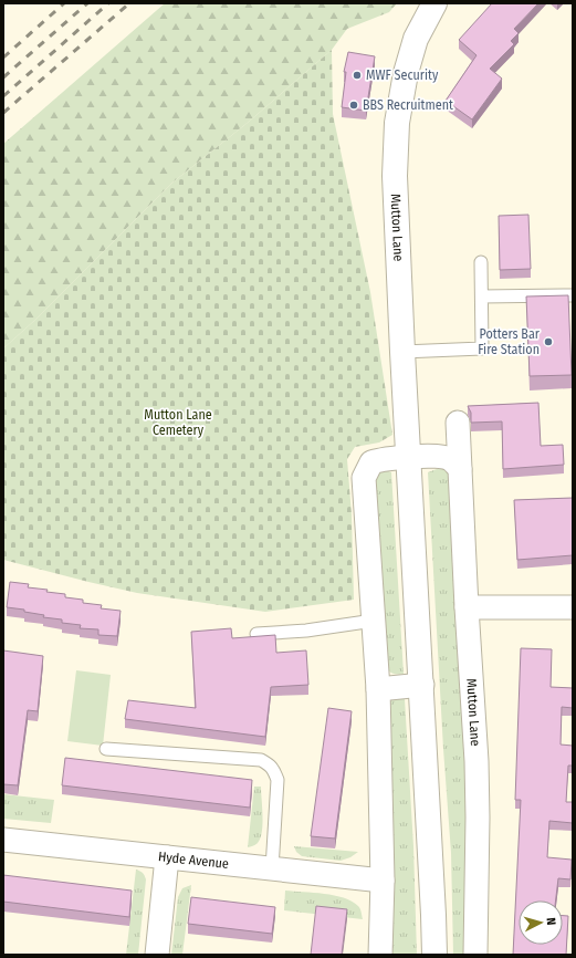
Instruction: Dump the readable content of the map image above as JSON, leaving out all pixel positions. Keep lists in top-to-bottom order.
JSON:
{
  "streets": {
    "main road": ["Mutton Lane"],
    "street": ["Hyde Avenue"]
  },
  "parks": ["Mutton Lane Cemetery"],
  "places": ["MWF Security", "BBS Recruitment", "Potters Bar Fire Station"],
  "north": "right"
}
